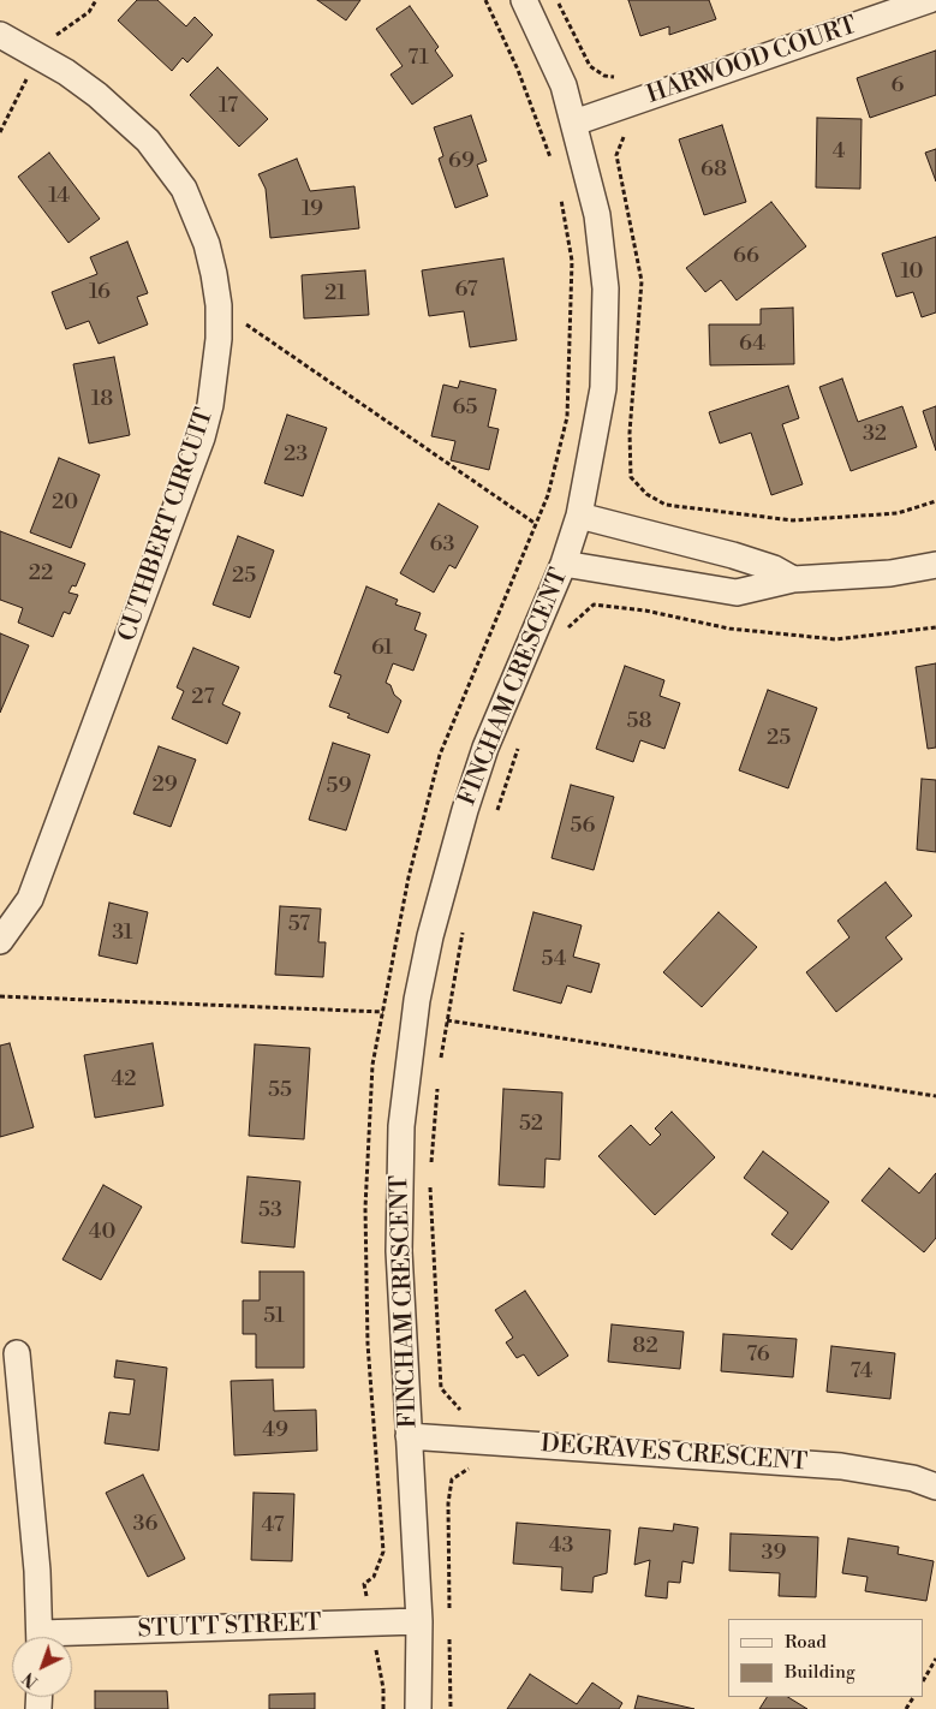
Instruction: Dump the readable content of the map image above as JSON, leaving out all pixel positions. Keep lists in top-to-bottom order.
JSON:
{
  "streets": {
    "street": [
      "HARWOOD COURT",
      "CUTHBERT CIRCUIT",
      "FINCHAM CRESCENT",
      "DEGRAVES CRESCENT",
      "STUTT STREET"
    ]
  },
  "crossings": [
    ["HARWOOD COURT", "FINCHAM CRESCENT"],
    ["FINCHAM CRESCENT", "DEGRAVES CRESCENT"],
    ["FINCHAM CRESCENT", "STUTT STREET"]
  ],
  "house_numbers": [
    "71",
    "6",
    "17",
    "4",
    "69",
    "68",
    "14",
    "19",
    "66",
    "10",
    "67",
    "16",
    "21",
    "64",
    "18",
    "65",
    "32",
    "23",
    "20",
    "63",
    "22",
    "25",
    "61",
    "27",
    "58",
    "25",
    "29",
    "59",
    "56",
    "57",
    "31",
    "54",
    "42",
    "55",
    "52",
    "53",
    "40",
    "51",
    "82",
    "76",
    "74",
    "49",
    "36",
    "47",
    "43",
    "39"
  ],
  "legend": ["Road", "Building"],
  "north": "bottom left"
}
